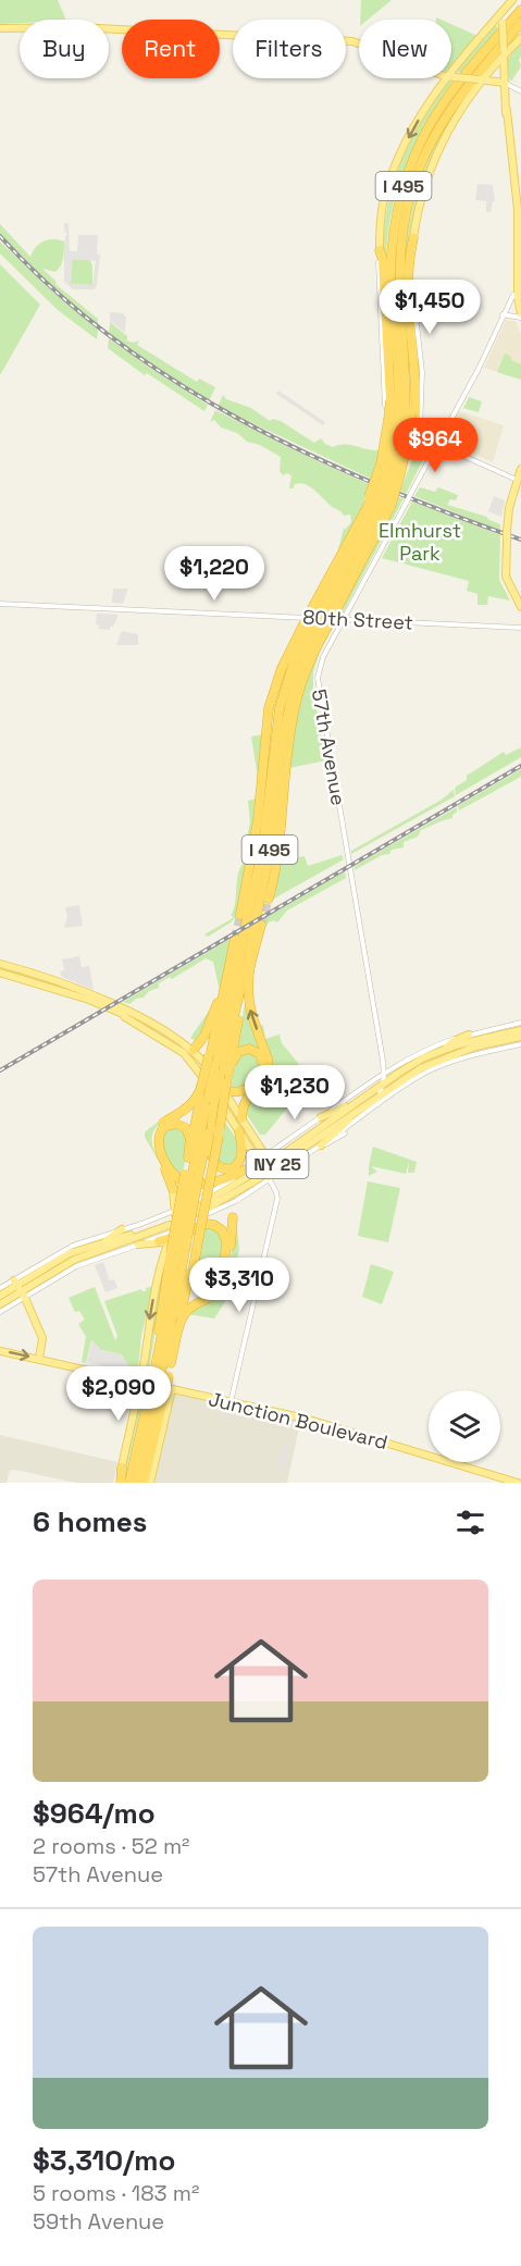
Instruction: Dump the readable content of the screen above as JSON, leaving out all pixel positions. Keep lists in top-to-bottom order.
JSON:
{
  "streets": {
    "highway": ["I 495"],
    "main road": ["NY 25", "Junction Boulevard"],
    "street": ["80th Street", "57th Avenue"]
  },
  "crossings": [
    ["80th Street", "57th Avenue"],
    ["57th Avenue", "NY 25"]
  ],
  "parks": ["Elmhurst Park"],
  "page": {
    "chip": [
      "Buy",
      "Rent",
      "Filters",
      "New"
    ],
    "price": [
      "$1,450",
      "$964",
      "$1,220",
      "$1,230",
      "$3,310",
      "$2,090"
    ],
    "heading": "6 homes",
    "list": [
      {
        "name": "$964/mo",
        "note": "2 rooms · 52 m² · 57th Avenue"
      },
      {
        "name": "$3,310/mo",
        "note": "5 rooms · 183 m² · 59th Avenue"
      }
    ]
  }
}
